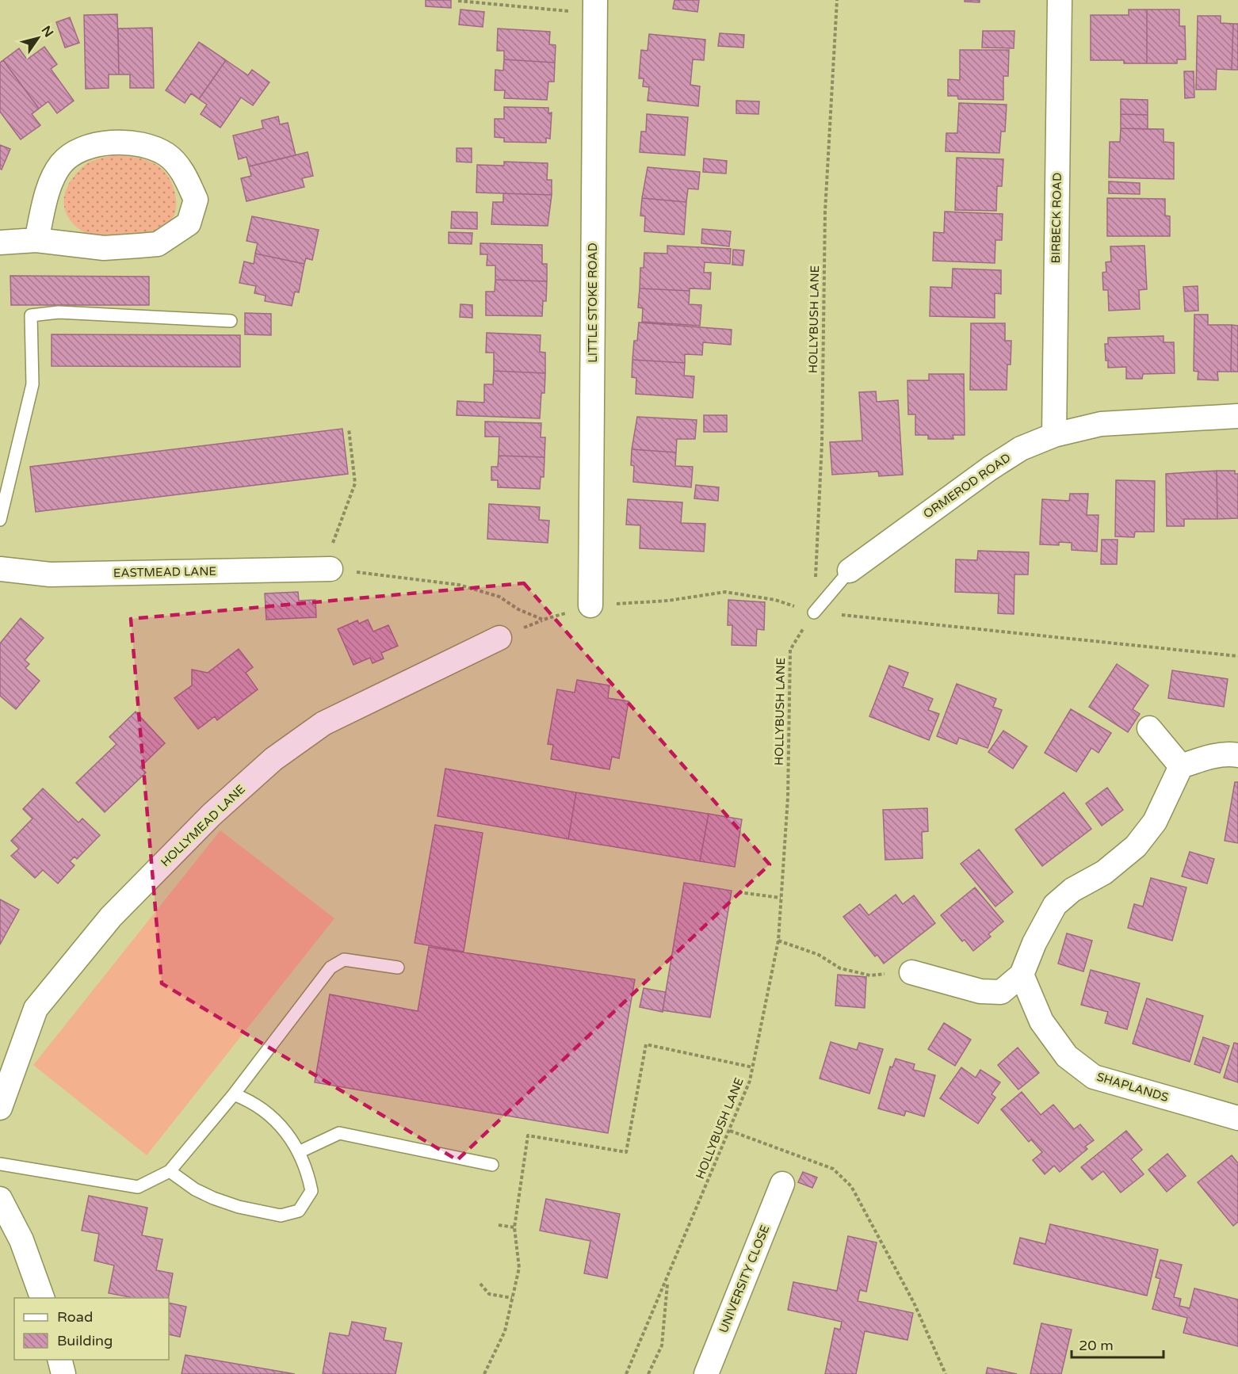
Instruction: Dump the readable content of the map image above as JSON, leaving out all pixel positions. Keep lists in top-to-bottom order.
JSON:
{
  "streets": {
    "street": [
      "BIRBECK ROAD",
      "LITTLE STOKE ROAD",
      "ORMEROD ROAD",
      "EASTMEAD LANE",
      "HOLLYMEAD LANE",
      "SHAPLANDS",
      "UNIVERSITY CLOSE"
    ],
    "path": ["HOLLYBUSH LANE"]
  },
  "crossings": [
    ["BIRBECK ROAD", "ORMEROD ROAD"]
  ],
  "legend": ["Road", "Building"],
  "scale_bar": "20 m",
  "north": "top right"
}
